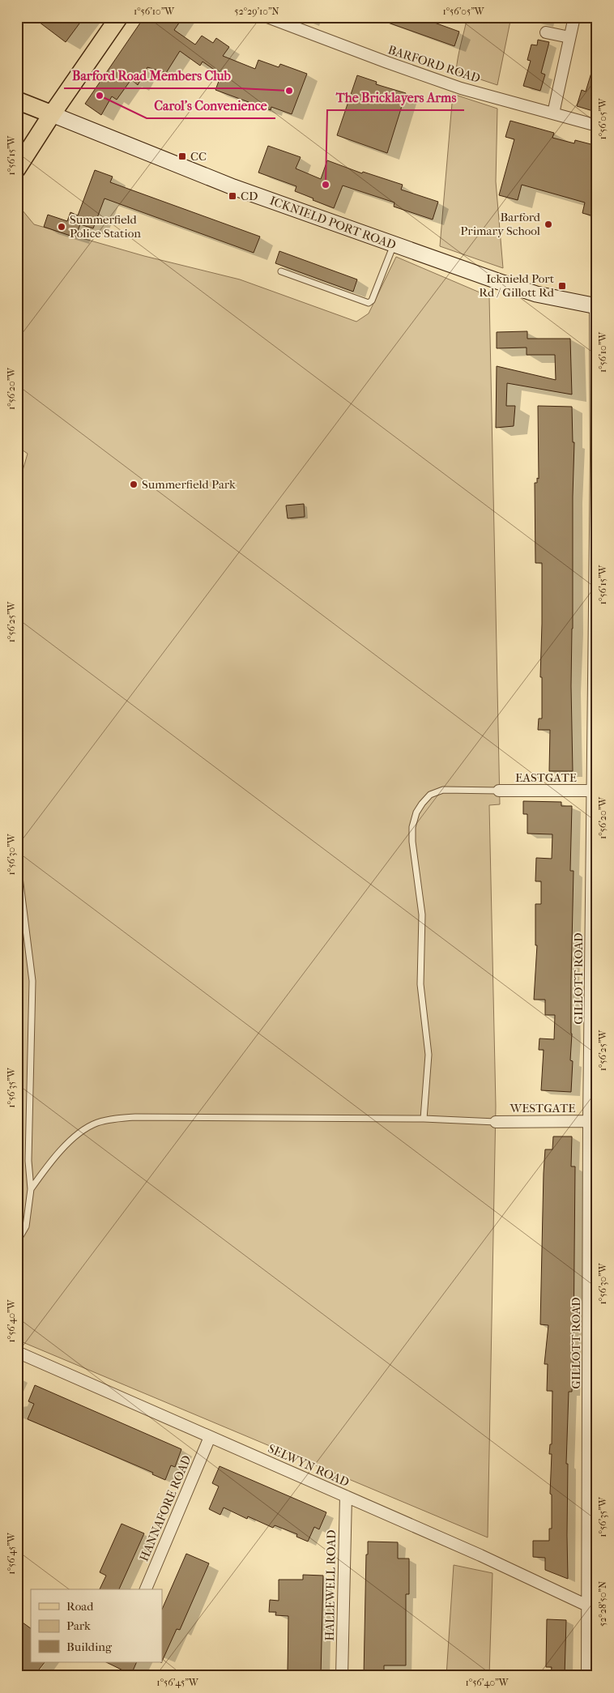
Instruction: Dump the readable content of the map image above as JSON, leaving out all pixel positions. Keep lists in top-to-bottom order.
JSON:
{
  "streets": {
    "main road": ["ICKNIELD PORT ROAD"],
    "street": [
      "BARFORD ROAD",
      "EASTGATE",
      "GILLOTT ROAD",
      "WESTGATE",
      "SELWYN ROAD",
      "HANNAFORE ROAD",
      "HALLEWELL ROAD"
    ]
  },
  "crossings": [
    ["ICKNIELD PORT ROAD", "GILLOTT ROAD"],
    ["EASTGATE", "GILLOTT ROAD"],
    ["GILLOTT ROAD", "WESTGATE"],
    ["GILLOTT ROAD", "SELWYN ROAD"],
    ["SELWYN ROAD", "HANNAFORE ROAD"],
    ["SELWYN ROAD", "HALLEWELL ROAD"]
  ],
  "places": {
    "other": [
      "Barford Road Members Club",
      "Carol's Convenience",
      "The Bricklayers Arms",
      "Barford Primary School",
      "Summerfield Police Station",
      "Summerfield Park"
    ],
    "transit": ["CC", "CD", "Icknield Port Rd / Gillott Rd"]
  },
  "legend": ["Road", "Park", "Building"],
  "coordinates": [
    "1°56'10\"W",
    "52°29'10\"N",
    "1°56'05\"W",
    "1°56'15\"W",
    "1°56'20\"W",
    "1°56'25\"W",
    "1°56'30\"W",
    "1°56'35\"W",
    "1°56'40\"W",
    "1°56'45\"W",
    "52°28'50\"N"
  ]
}
